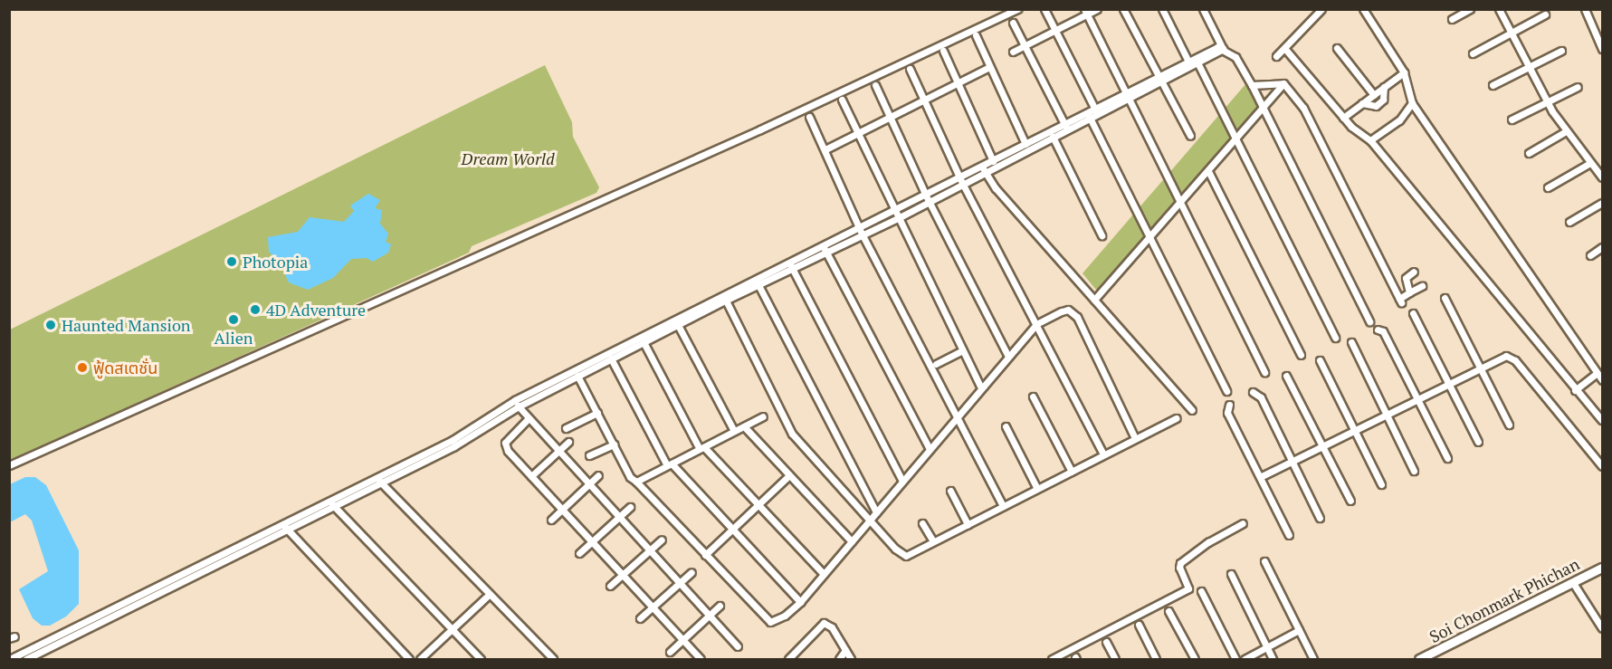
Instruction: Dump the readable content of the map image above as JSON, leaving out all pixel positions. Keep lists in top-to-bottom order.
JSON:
{
  "streets": {
    "street": ["Soi Chonmark Phichan"]
  },
  "parks": ["Dream World"],
  "places": [
    "Photopia",
    "4D Adventure",
    "Alien",
    "Haunted Mansion",
    "ฟู้ดสเตชั่น"
  ]
}
